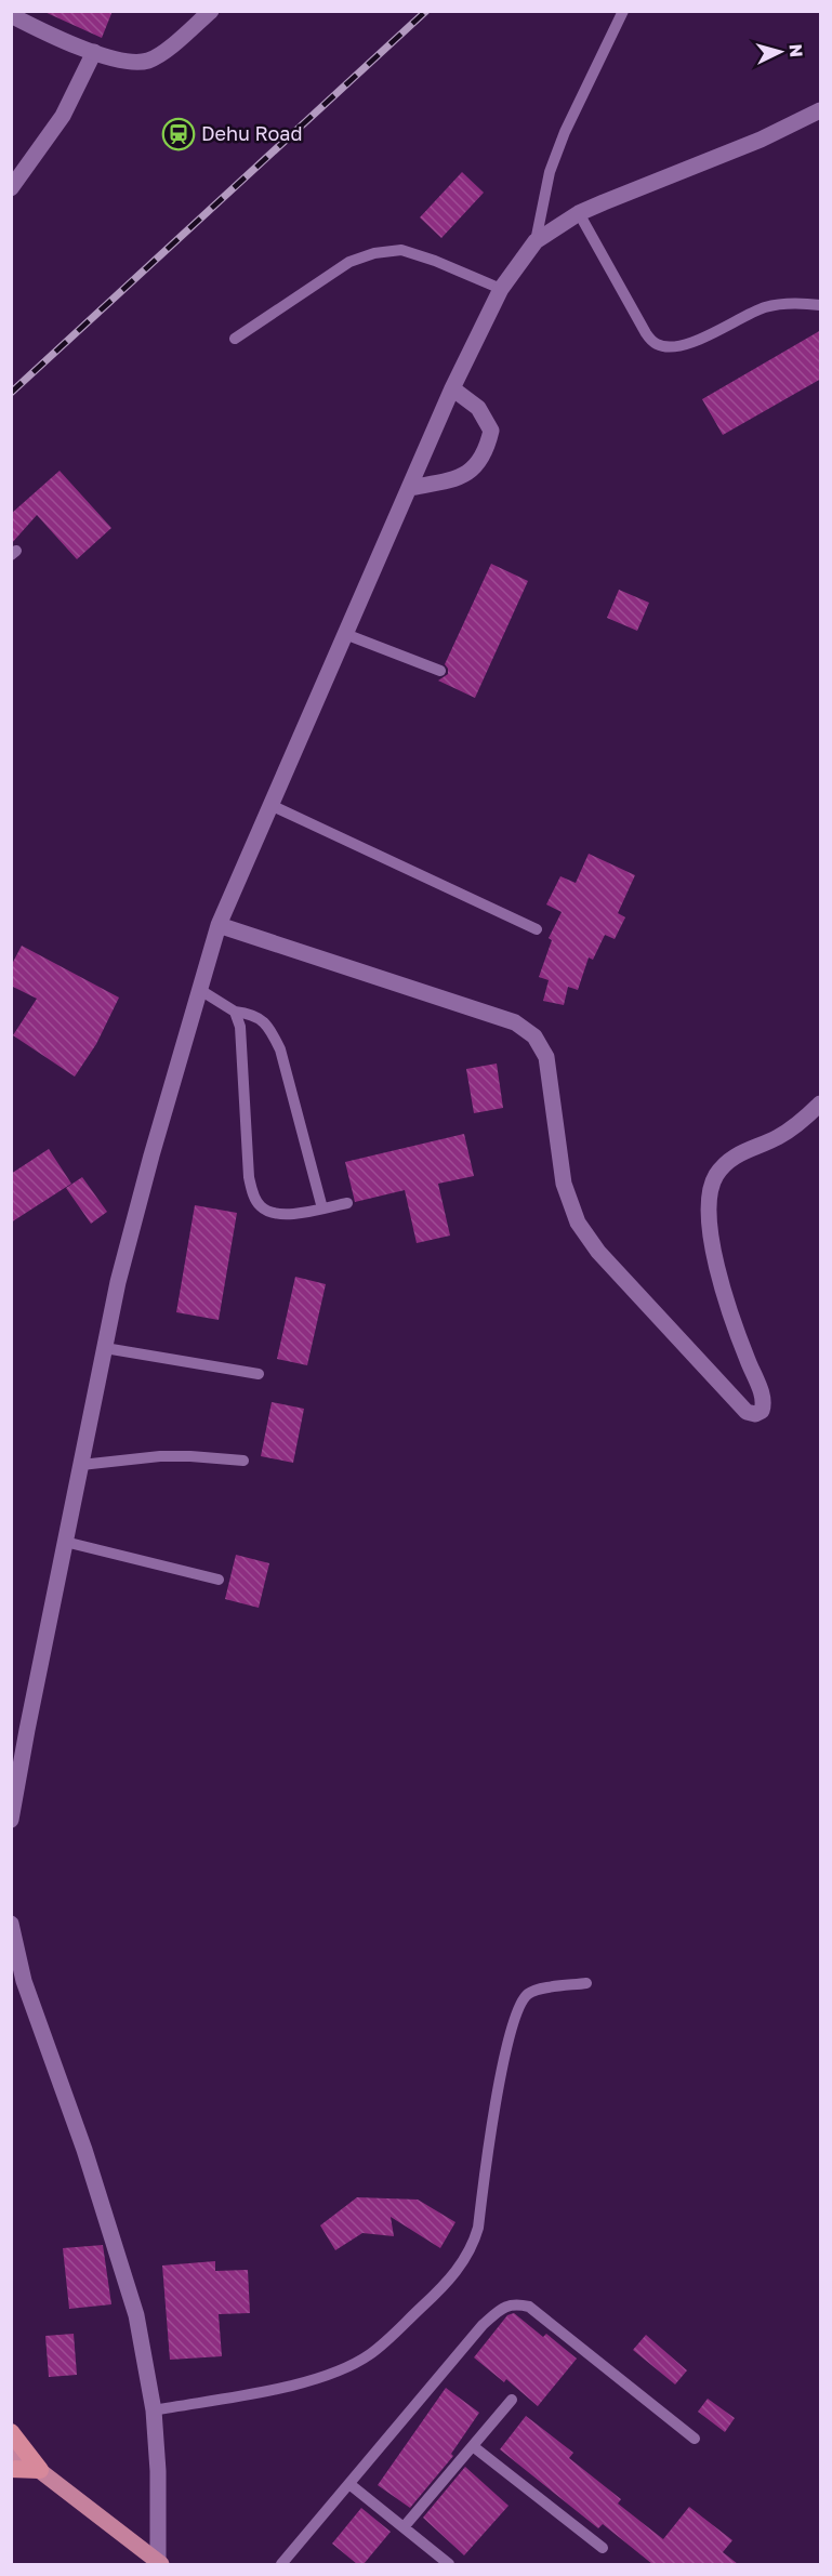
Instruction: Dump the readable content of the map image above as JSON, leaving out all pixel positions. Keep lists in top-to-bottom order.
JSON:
{
  "places": {
    "station": ["Dehu Road"]
  },
  "north": "right"
}
